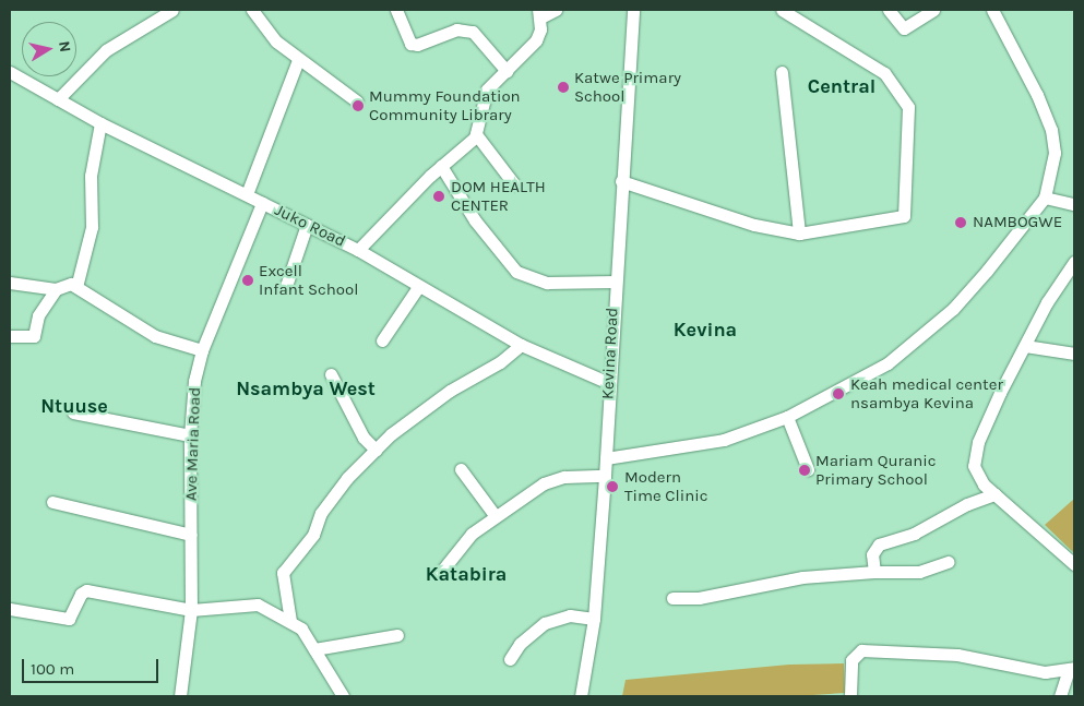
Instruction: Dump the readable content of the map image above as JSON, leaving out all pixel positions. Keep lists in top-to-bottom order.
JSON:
{
  "streets": {
    "street": ["Juko Road", "Kevina Road", "Ave Maria Road"]
  },
  "crossings": [
    ["Juko Road", "Kevina Road"],
    ["Juko Road", "Ave Maria Road"]
  ],
  "districts": [
    "Central",
    "Kevina",
    "Nsambya West",
    "Ntuuse",
    "Katabira"
  ],
  "places": [
    "Katwe Primary School",
    "Mummy Foundation Community Library",
    "DOM HEALTH CENTER",
    "NAMBOGWE",
    "Excell Infant School",
    "Keah medical center nsambya Kevina",
    "Mariam Quranic Primary School",
    "Modern Time Clinic"
  ],
  "scale_bar": "100 m",
  "north": "right"
}
